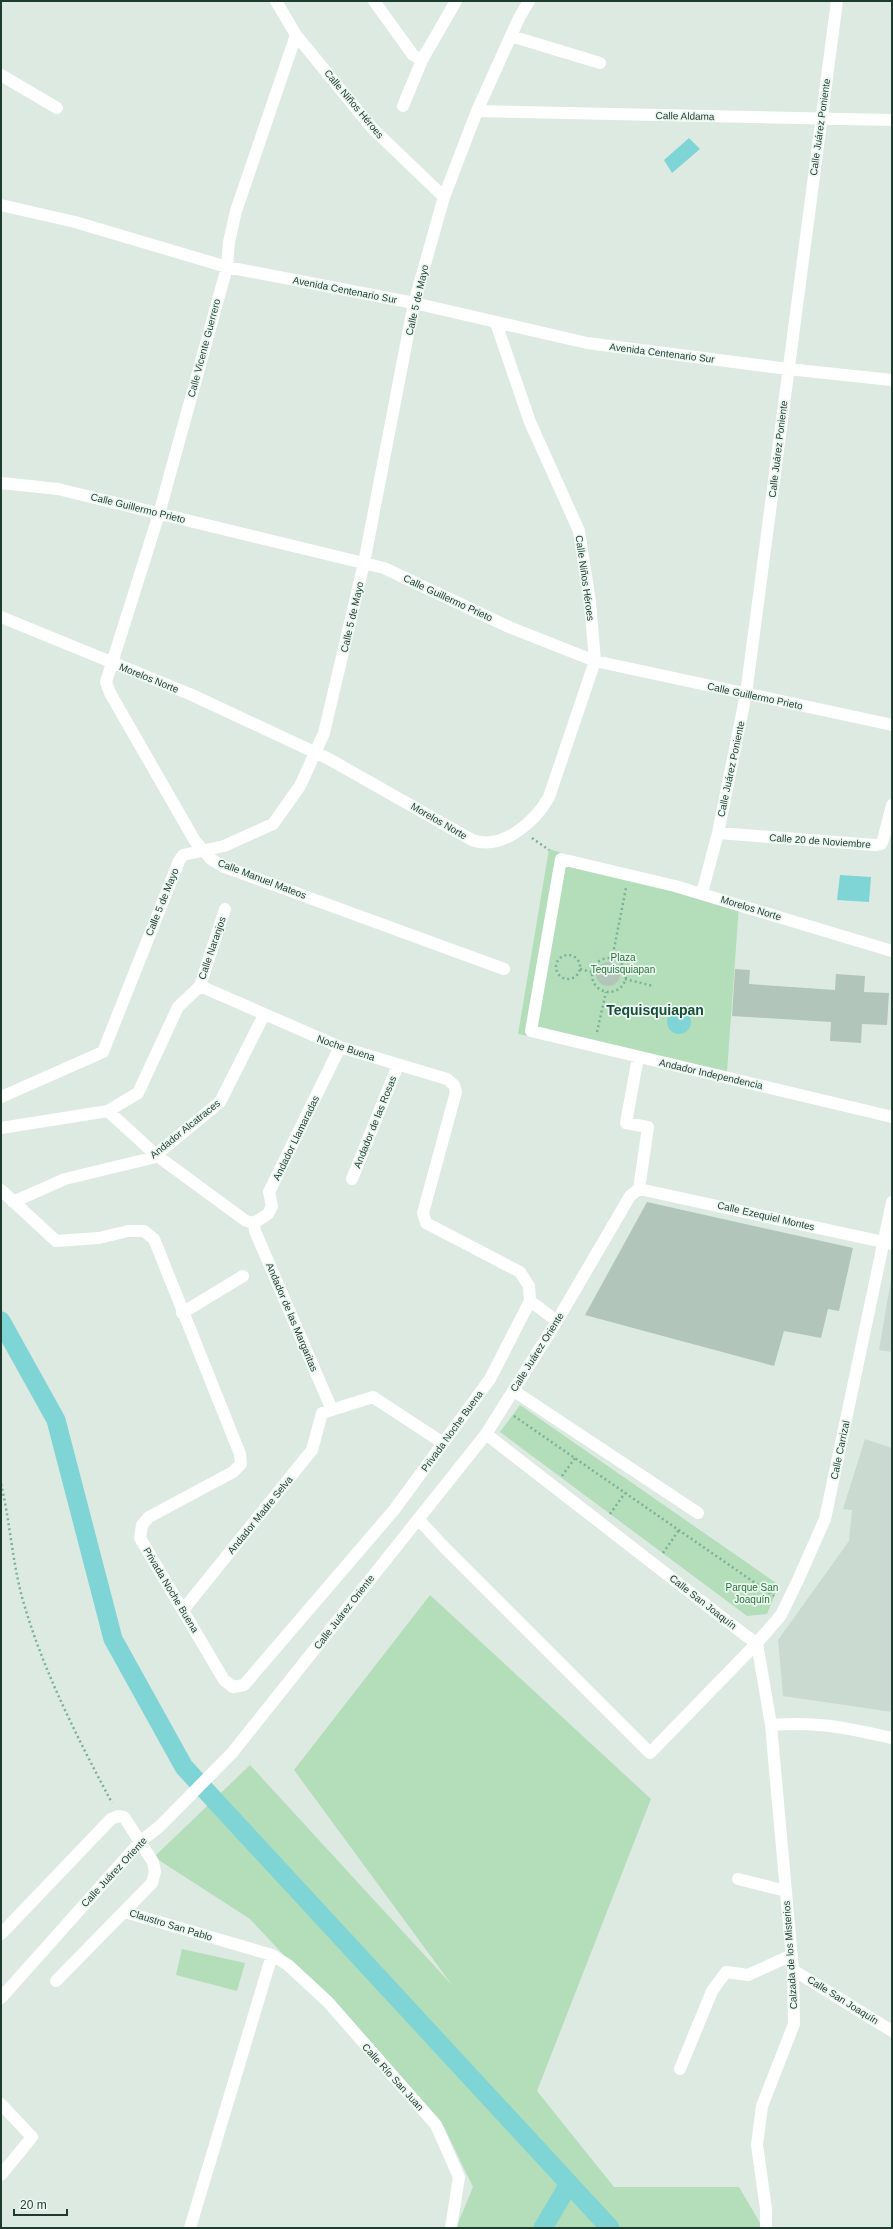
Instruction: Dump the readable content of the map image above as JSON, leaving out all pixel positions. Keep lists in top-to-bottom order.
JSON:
{
  "streets": {
    "street": [
      "Calle Niños Héroes",
      "Calle Aldama",
      "Calle Juárez Poniente",
      "Avenida Centenario Sur",
      "Calle 5 de Mayo",
      "Calle Vicente Guerrero",
      "Calle Guillermo Prieto",
      "Morelos Norte",
      "Calle 20 de Noviembre",
      "Calle Manuel Mateos",
      "Calle Naranjos",
      "Noche Buena",
      "Andador Independencia",
      "Andador de las Rosas",
      "Andador Alcatraces",
      "Andador Llamaradas",
      "Calle Ezequiel Montes",
      "Andador de las Margaritas",
      "Calle Juárez Oriente",
      "Privada Noche Buena",
      "Calle Carrizal",
      "Andador Madre Selva",
      "Calle San Joaquín",
      "Claustro San Pablo",
      "Calzada de los Misterios",
      "Calle Río San Juan"
    ]
  },
  "crossings": [
    ["Calle Niños Héroes", "Avenida Centenario Sur"],
    ["Calle Niños Héroes", "Calle 5 de Mayo"],
    ["Calle Niños Héroes", "Calle Vicente Guerrero"],
    ["Calle Niños Héroes", "Calle Guillermo Prieto"],
    ["Calle Niños Héroes", "Morelos Norte"],
    ["Calle Aldama", "Calle Juárez Poniente"],
    ["Calle Aldama", "Calle 5 de Mayo"],
    ["Calle Juárez Poniente", "Avenida Centenario Sur"],
    ["Calle Juárez Poniente", "Calle Guillermo Prieto"],
    ["Calle Juárez Poniente", "Morelos Norte"],
    ["Calle Juárez Poniente", "Calle 20 de Noviembre"],
    ["Avenida Centenario Sur", "Calle 5 de Mayo"],
    ["Avenida Centenario Sur", "Calle Vicente Guerrero"],
    ["Calle 5 de Mayo", "Calle Guillermo Prieto"],
    ["Calle 5 de Mayo", "Morelos Norte"],
    ["Calle 5 de Mayo", "Calle Manuel Mateos"],
    ["Calle Vicente Guerrero", "Calle Guillermo Prieto"],
    ["Calle Vicente Guerrero", "Morelos Norte"],
    ["Calle Vicente Guerrero", "Calle Manuel Mateos"],
    ["Morelos Norte", "Calle Manuel Mateos"],
    ["Morelos Norte", "Andador Independencia"],
    ["Calle Naranjos", "Noche Buena"],
    ["Noche Buena", "Andador de las Rosas"],
    ["Noche Buena", "Andador Alcatraces"],
    ["Noche Buena", "Andador Llamaradas"],
    ["Noche Buena", "Privada Noche Buena"],
    ["Andador Alcatraces", "Privada Noche Buena"],
    ["Andador Llamaradas", "Andador de las Margaritas"],
    ["Calle Ezequiel Montes", "Calle Juárez Oriente"],
    ["Calle Ezequiel Montes", "Calle Carrizal"],
    ["Andador de las Margaritas", "Andador Madre Selva"],
    ["Calle Juárez Oriente", "Calle Carrizal"],
    ["Calle Juárez Oriente", "Calle San Joaquín"],
    ["Calle Juárez Oriente", "Claustro San Pablo"],
    ["Privada Noche Buena", "Andador Madre Selva"],
    ["Calle Carrizal", "Calle San Joaquín"],
    ["Calle San Joaquín", "Calzada de los Misterios"],
    ["Claustro San Pablo", "Calle Río San Juan"]
  ],
  "districts": ["Tequisquiapan"],
  "parks": ["Plaza Tequisquiapan", "Parque San Joaquín"],
  "scale_bar": "20 m"
}
